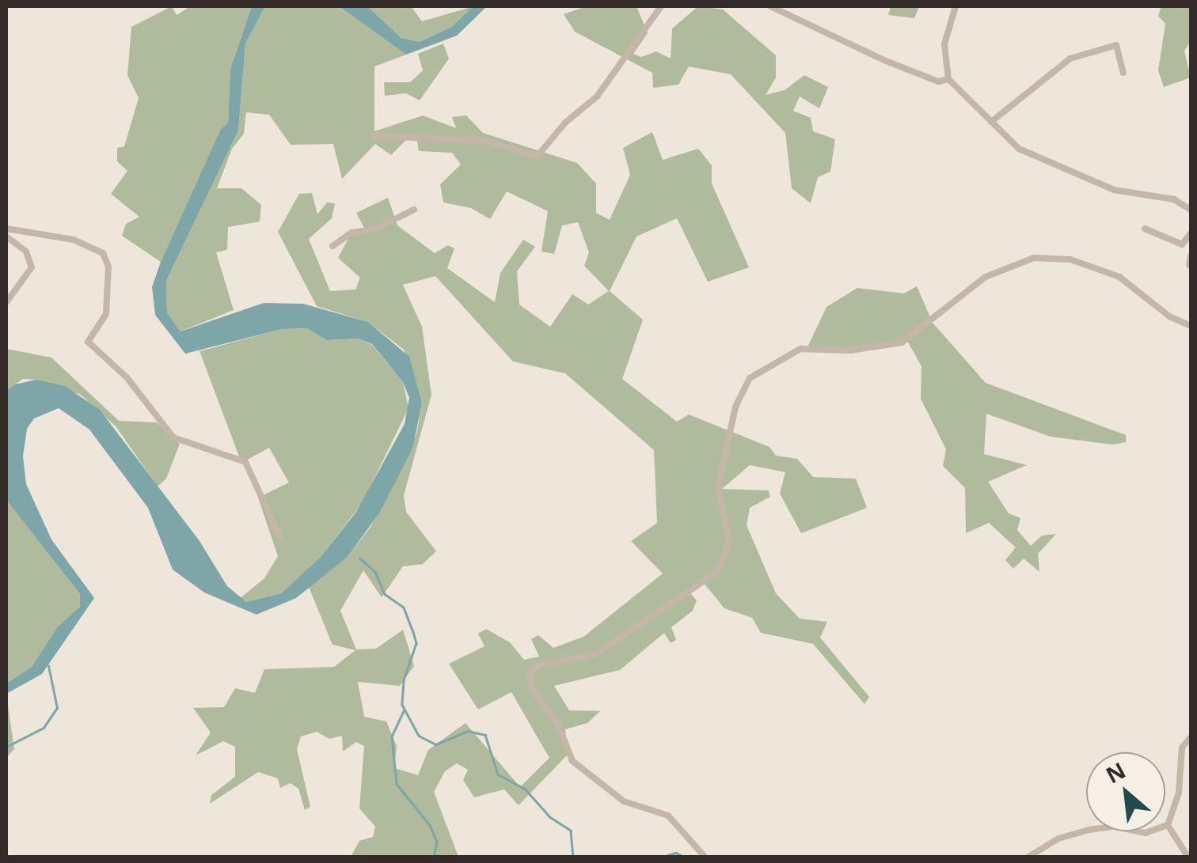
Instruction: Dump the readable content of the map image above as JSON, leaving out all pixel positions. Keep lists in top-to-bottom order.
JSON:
{
  "north": "top left"
}
